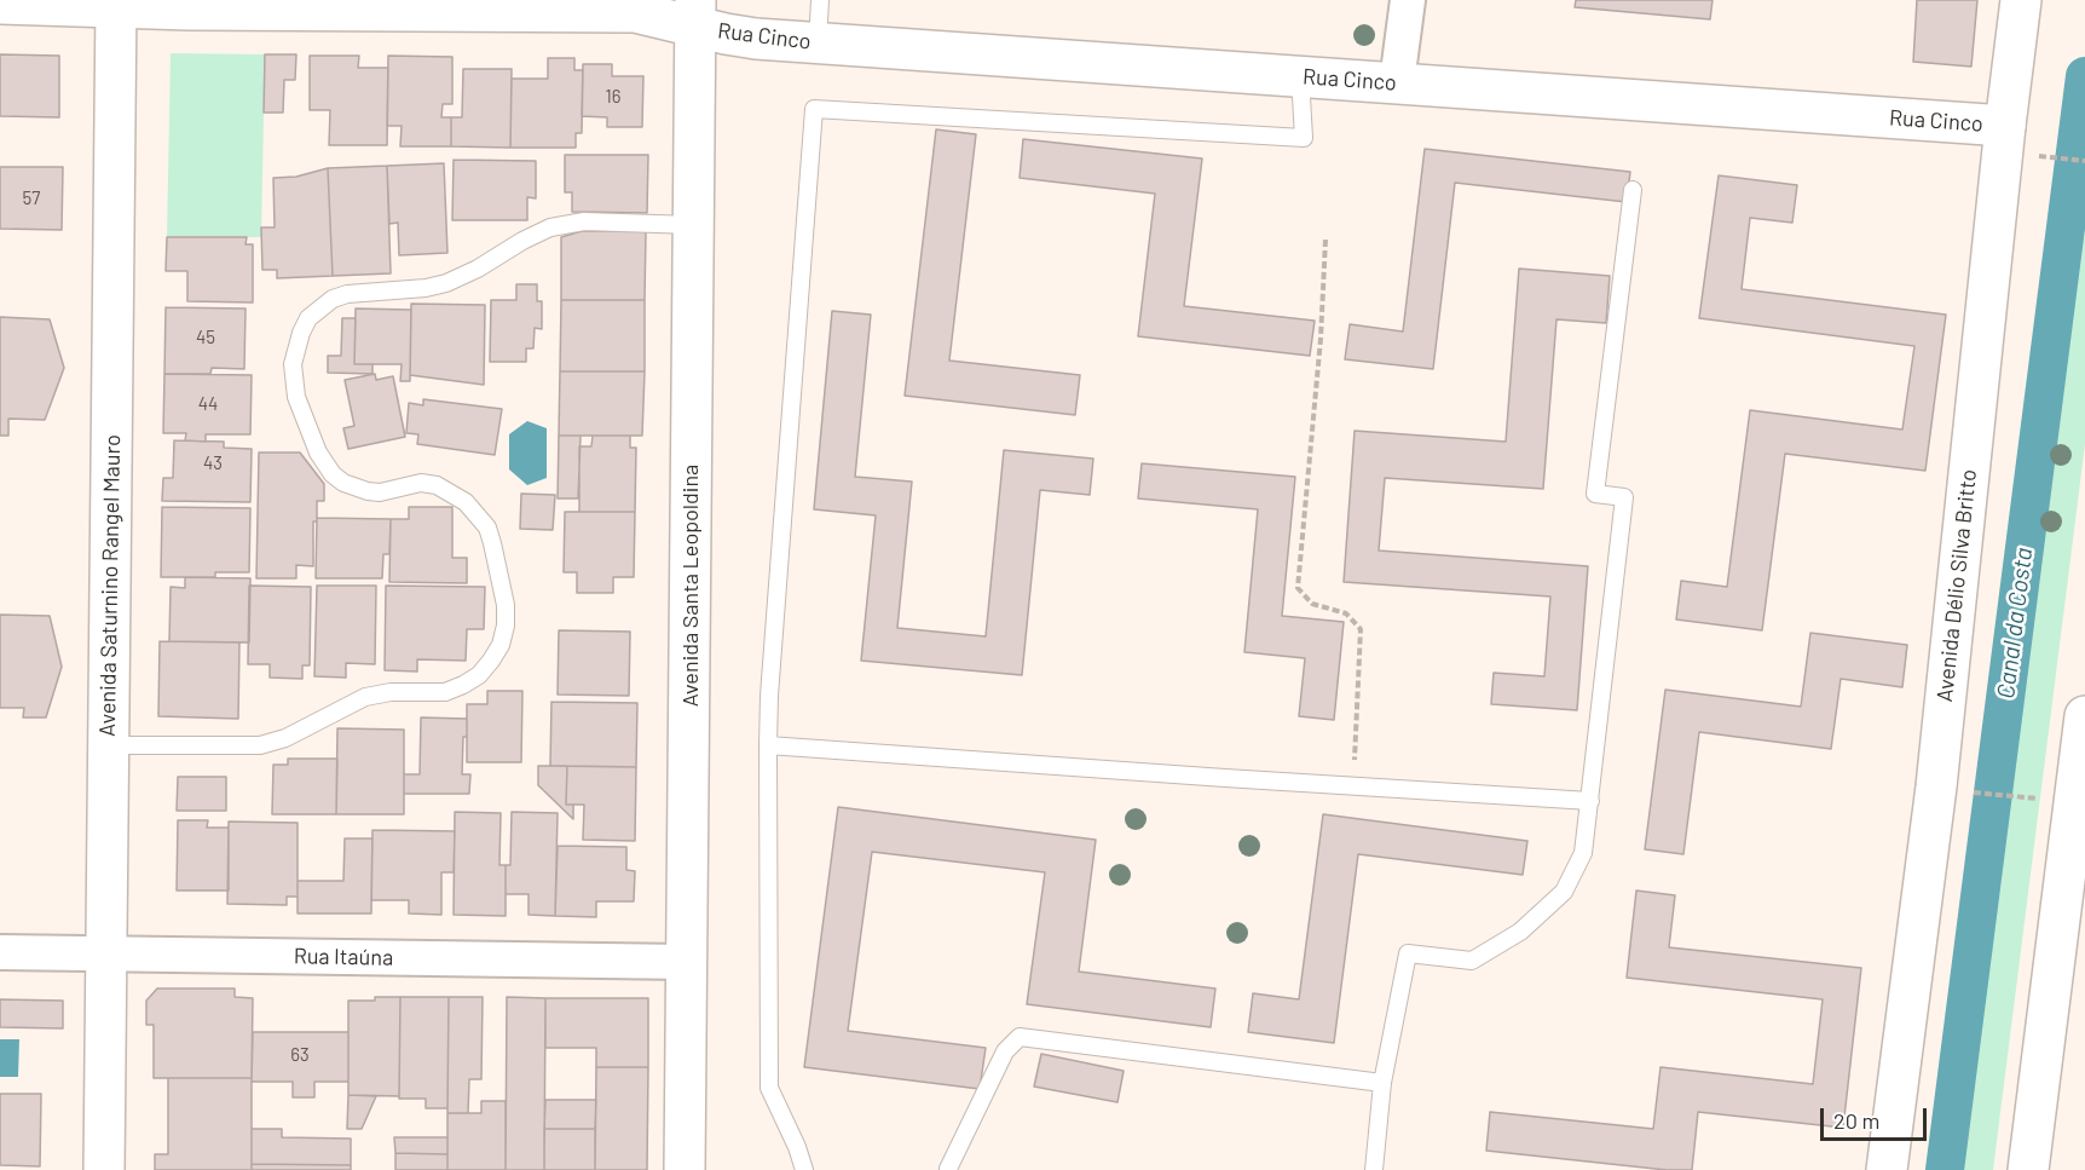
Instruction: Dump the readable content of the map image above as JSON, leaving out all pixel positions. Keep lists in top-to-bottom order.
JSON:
{
  "streets": {
    "street": [
      "Rua Cinco",
      "Avenida Saturnino Rangel Mauro",
      "Avenida Santa Leopoldina",
      "Avenida Délio Silva Britto",
      "Rua Itaúna"
    ]
  },
  "crossings": [
    ["Rua Cinco", "Avenida Saturnino Rangel Mauro"],
    ["Rua Cinco", "Avenida Santa Leopoldina"],
    ["Rua Cinco", "Avenida Délio Silva Britto"],
    ["Avenida Saturnino Rangel Mauro", "Rua Itaúna"],
    ["Avenida Santa Leopoldina", "Rua Itaúna"]
  ],
  "water": ["Canal da Costa"],
  "house_numbers": [
    "16",
    "57",
    "45",
    "44",
    "43",
    "63"
  ],
  "scale_bar": "20 m"
}
